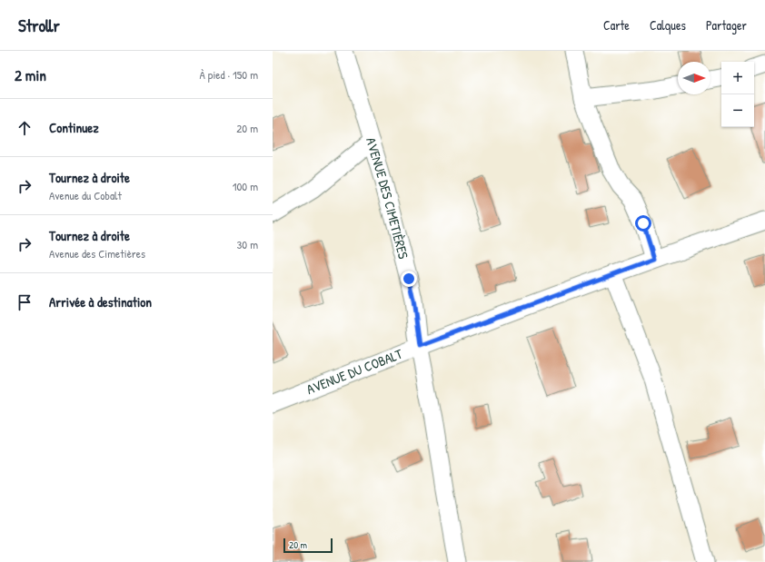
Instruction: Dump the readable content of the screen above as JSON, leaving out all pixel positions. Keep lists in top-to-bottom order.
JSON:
{
  "streets": {
    "street": ["AVENUE DES CIMETIÈRES", "AVENUE DU COBALT"]
  },
  "crossings": [
    ["AVENUE DES CIMETIÈRES", "AVENUE DU COBALT"]
  ],
  "scale_bar": "20 m",
  "north": "right",
  "page": {
    "header": "Strollr",
    "nav": ["Carte", "Calques", "Partager"],
    "heading": ["2 min", "À pied · 150 m"],
    "map_buttons": ["+", "−"],
    "list": [
      ["Continuez", "20 m"],
      ["Tournez à droite", "Avenue du Cobalt", "100 m"],
      ["Tournez à droite", "Avenue des Cimetières", "30 m"],
      "Arrivée à destination"
    ],
    "scale": "20 m"
  }
}
